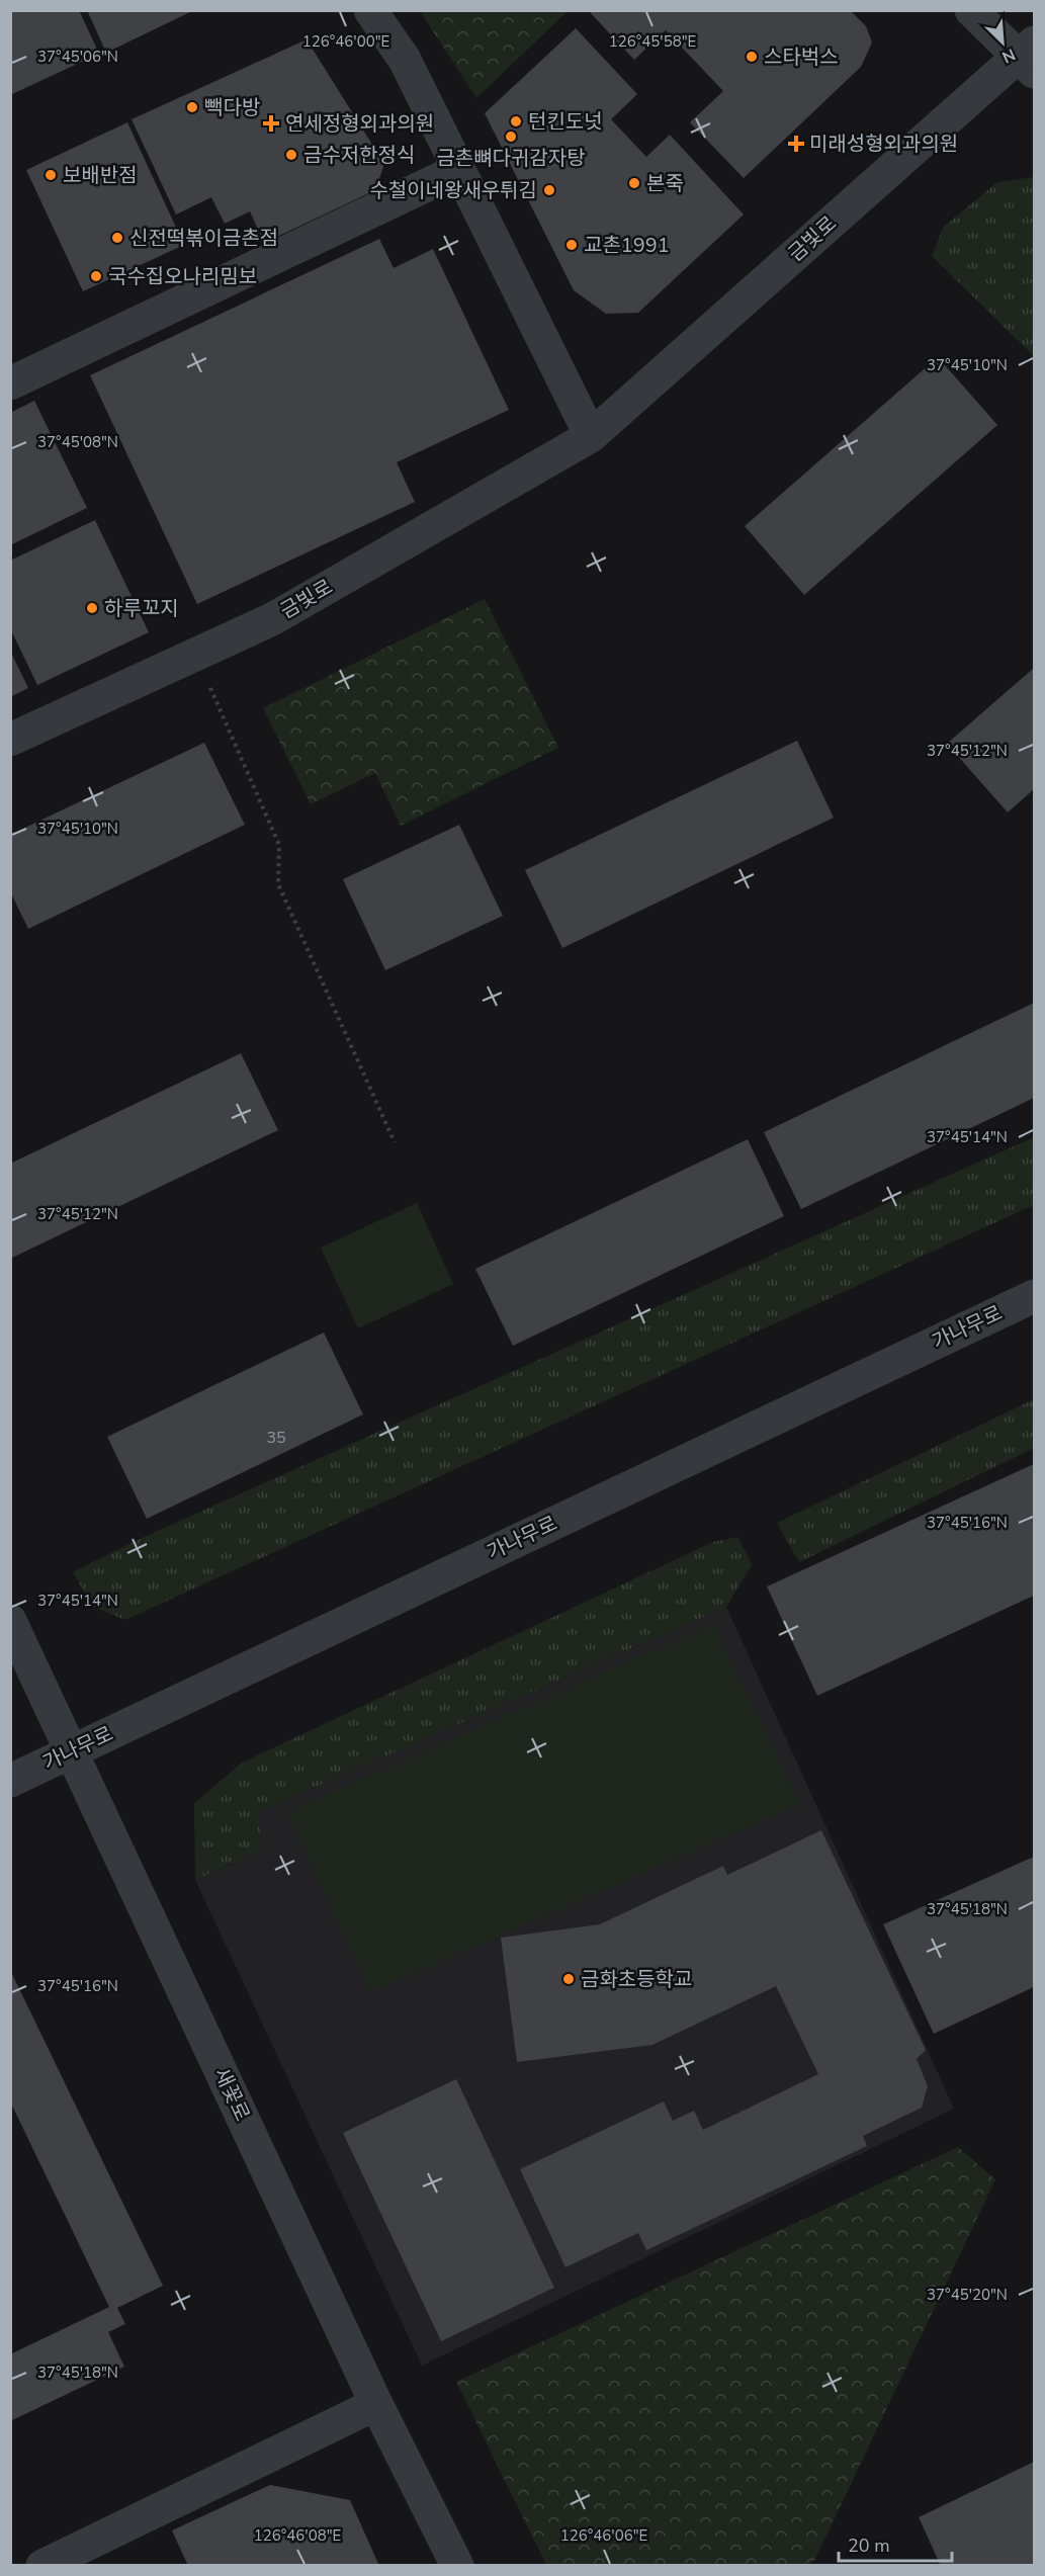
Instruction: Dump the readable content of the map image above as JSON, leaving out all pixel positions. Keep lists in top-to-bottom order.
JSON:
{
  "streets": {
    "street": ["금빛로", "가나무로", "새꽃로"]
  },
  "crossings": [
    ["가나무로", "새꽃로"]
  ],
  "places": {
    "other": [
      "스타벅스",
      "빽다방",
      "턴킨도넛",
      "금촌뼈다귀감자탕",
      "금수저한정식",
      "보배반점",
      "본죽",
      "수철이네왕새우튀김",
      "신전떡볶이금촌점",
      "교촌1991",
      "국수집오나리밈보",
      "하루꼬지",
      "금화초등학교"
    ],
    "health": ["연세정형외과의원", "미래성형외과의원"]
  },
  "house_numbers": ["35"],
  "scale_bar": "20 m",
  "north": "bottom right",
  "coordinates": [
    "126°46'00\"E",
    "126°45'58\"E",
    "37°45'06\"N",
    "37°45'10\"N",
    "37°45'08\"N",
    "37°45'12\"N",
    "37°45'14\"N",
    "37°45'16\"N",
    "37°45'18\"N",
    "37°45'20\"N",
    "126°46'08\"E",
    "126°46'06\"E"
  ]
}
